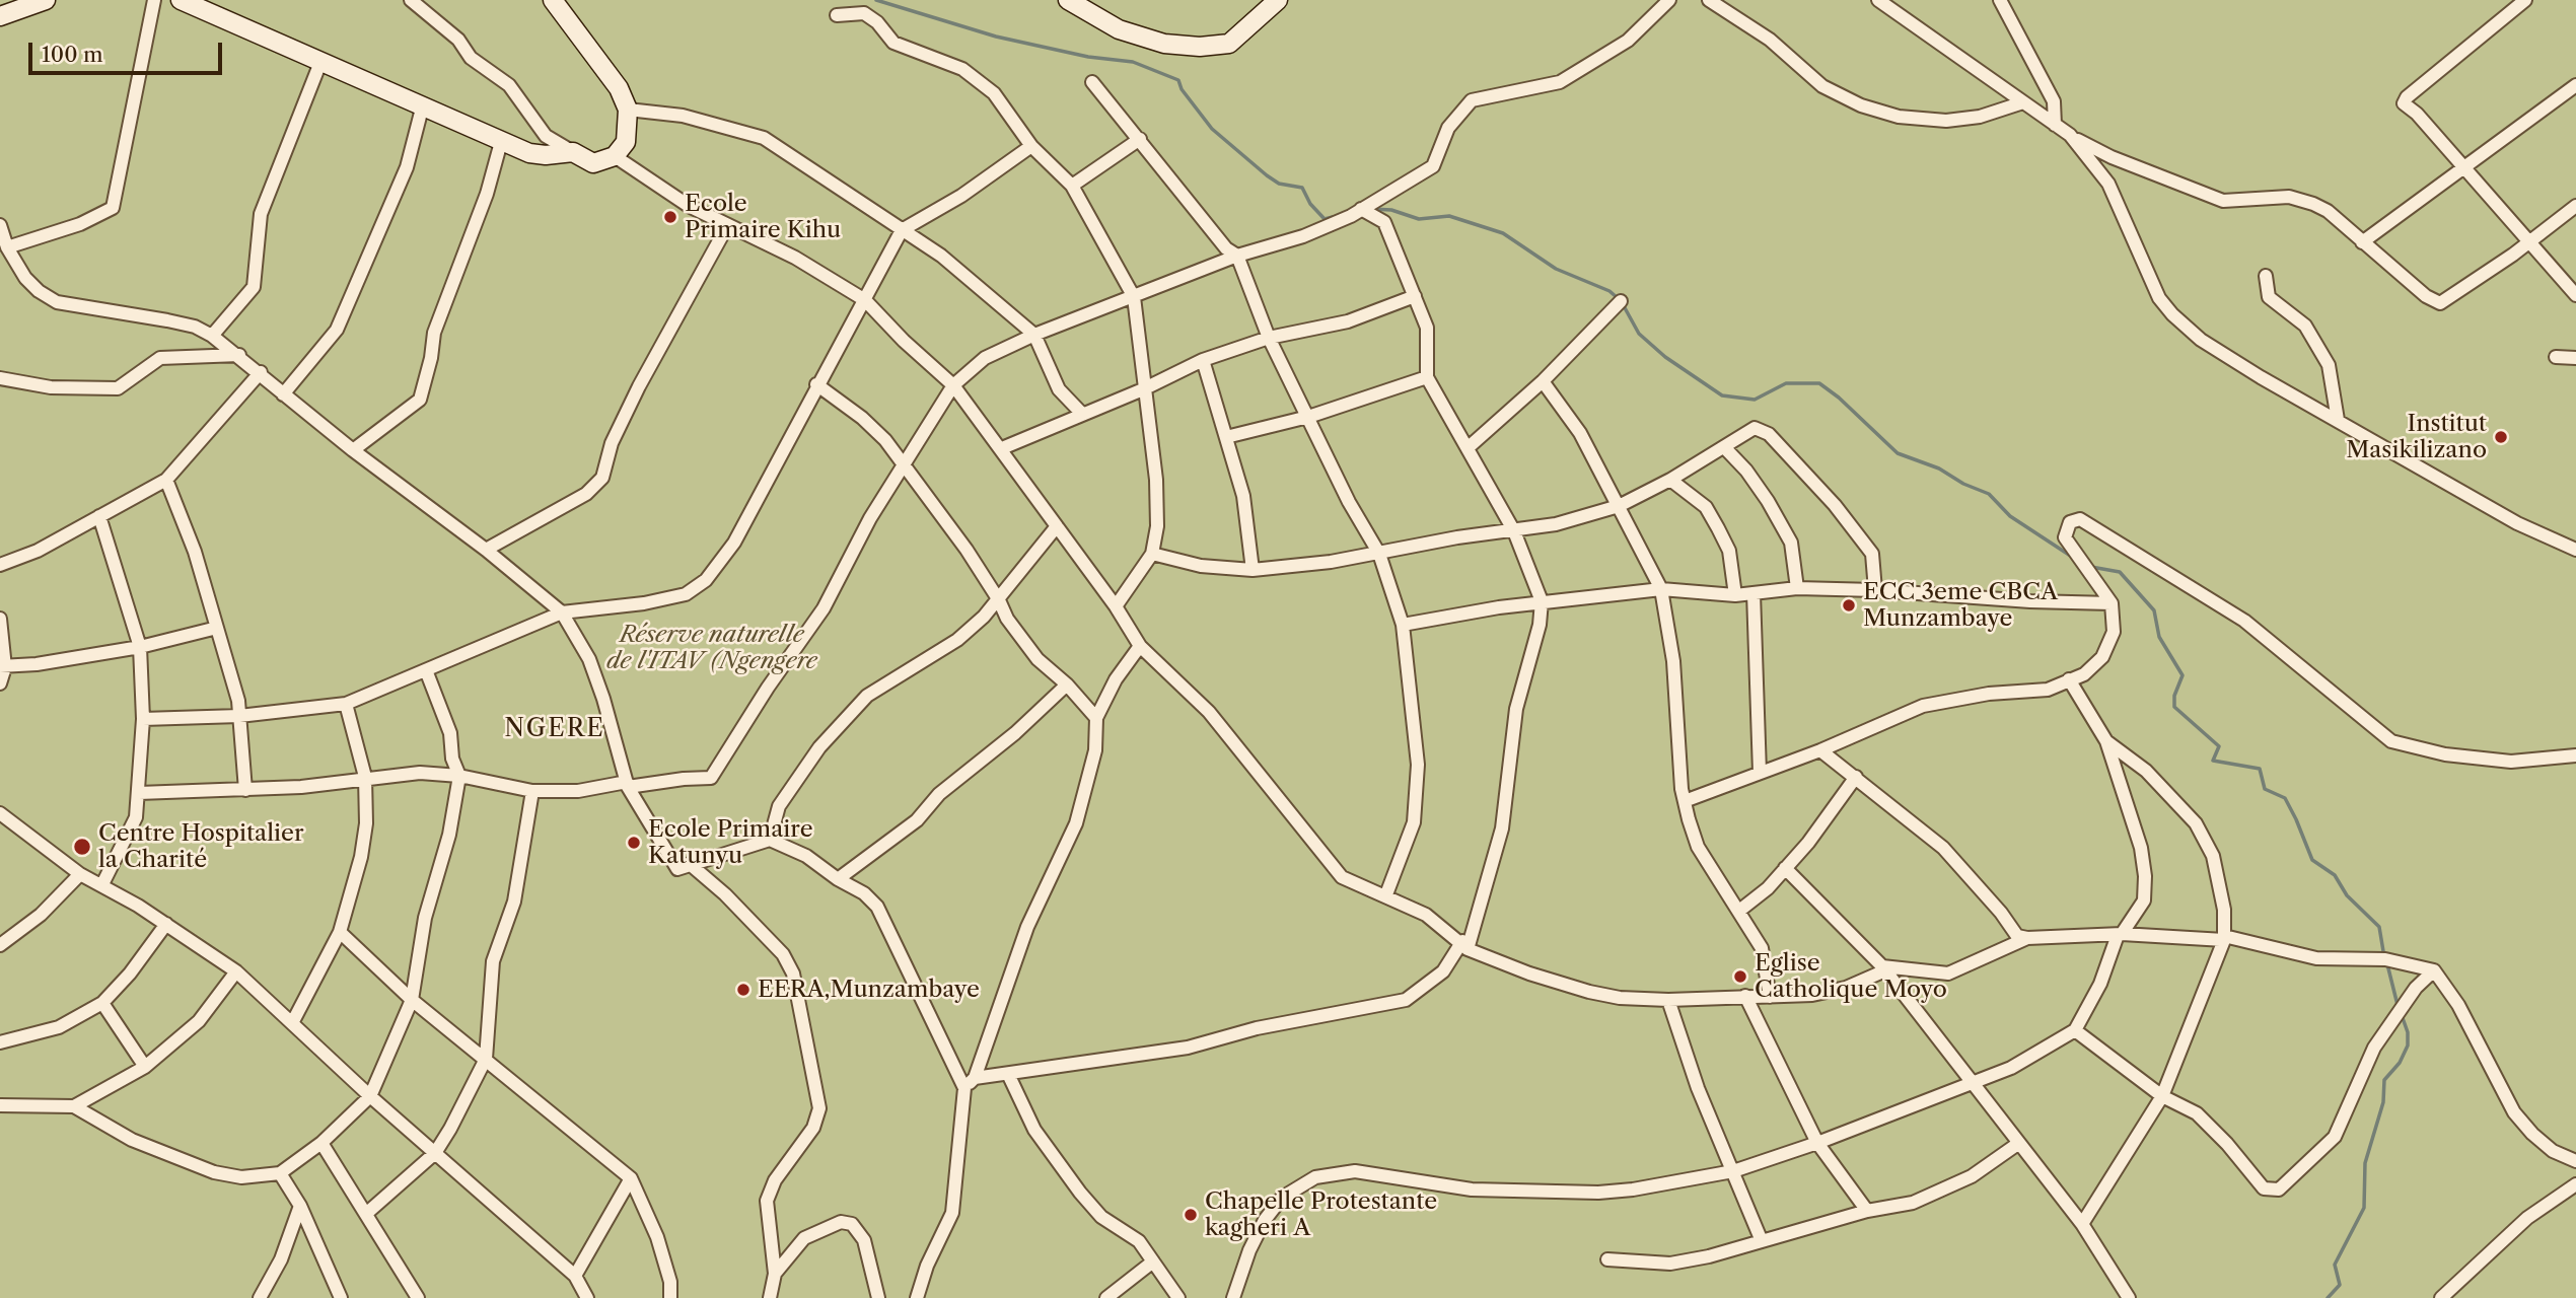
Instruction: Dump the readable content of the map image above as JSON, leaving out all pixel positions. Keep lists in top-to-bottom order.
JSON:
{
  "districts": ["NGERE"],
  "parks": ["Réserve naturelle de l'ITAV (Ngengere"],
  "places": [
    "Ecole Primaire Kihu",
    "Institut Masikilizano",
    "ECC 3eme CBCA Munzambaye",
    "Ecole Primaire Katunyu",
    "Centre Hospitalier la Charité",
    "Eglise Catholique Moyo",
    "EERA,Munzambaye",
    "Chapelle Protestante kagheri A"
  ],
  "scale_bar": "100 m"
}
